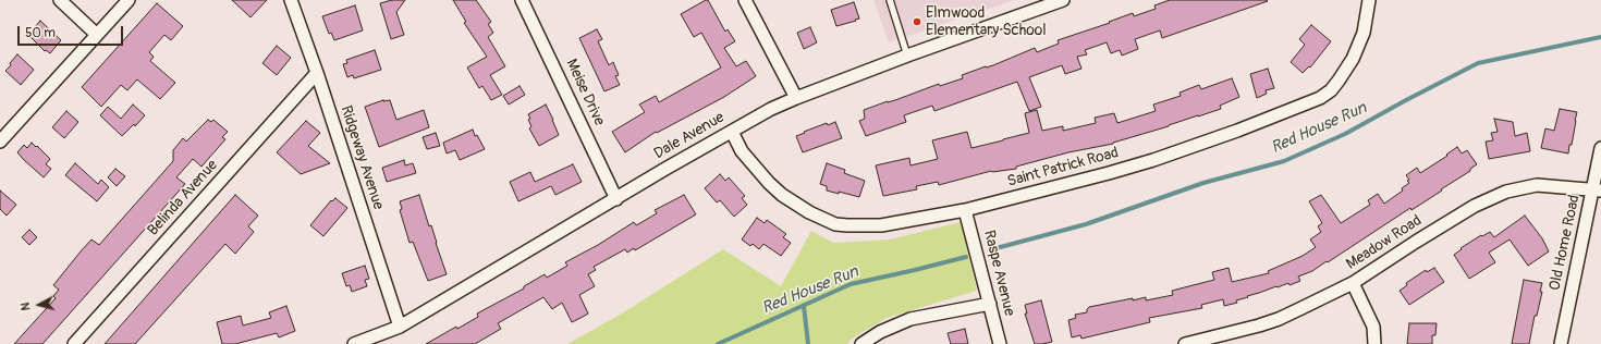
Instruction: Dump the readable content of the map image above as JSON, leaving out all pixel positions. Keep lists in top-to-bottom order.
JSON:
{
  "streets": {
    "street": [
      "Meise Drive",
      "Dale Avenue",
      "Ridgeway Avenue",
      "Saint Patrick Road",
      "Belinda Avenue",
      "Meadow Road",
      "Old Home Road",
      "Raspe Avenue"
    ]
  },
  "crossings": [
    ["Meise Drive", "Dale Avenue"],
    ["Dale Avenue", "Ridgeway Avenue"],
    ["Dale Avenue", "Saint Patrick Road"],
    ["Ridgeway Avenue", "Belinda Avenue"],
    ["Saint Patrick Road", "Raspe Avenue"],
    ["Meadow Road", "Old Home Road"]
  ],
  "water": ["Red House Run"],
  "places": ["Elmwood Elementary School"],
  "scale_bar": "50 m",
  "north": "left"
}
